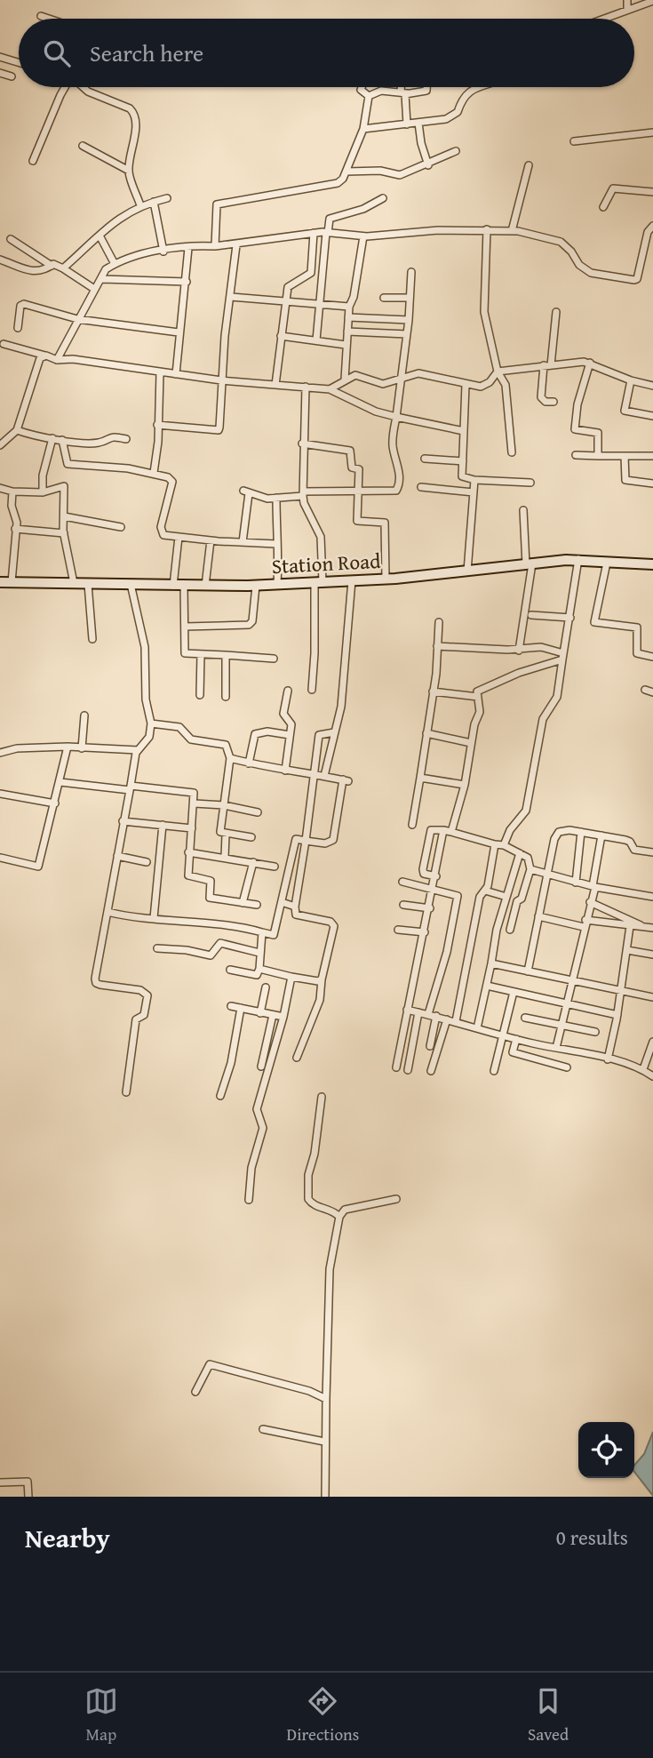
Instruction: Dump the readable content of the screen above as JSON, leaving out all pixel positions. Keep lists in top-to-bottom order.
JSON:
{
  "streets": {
    "main road": ["Station Road"]
  },
  "page": {
    "search": "Search here",
    "heading": ["Nearby", "0 results"],
    "nav": ["Map", "Directions", "Saved"]
  }
}
